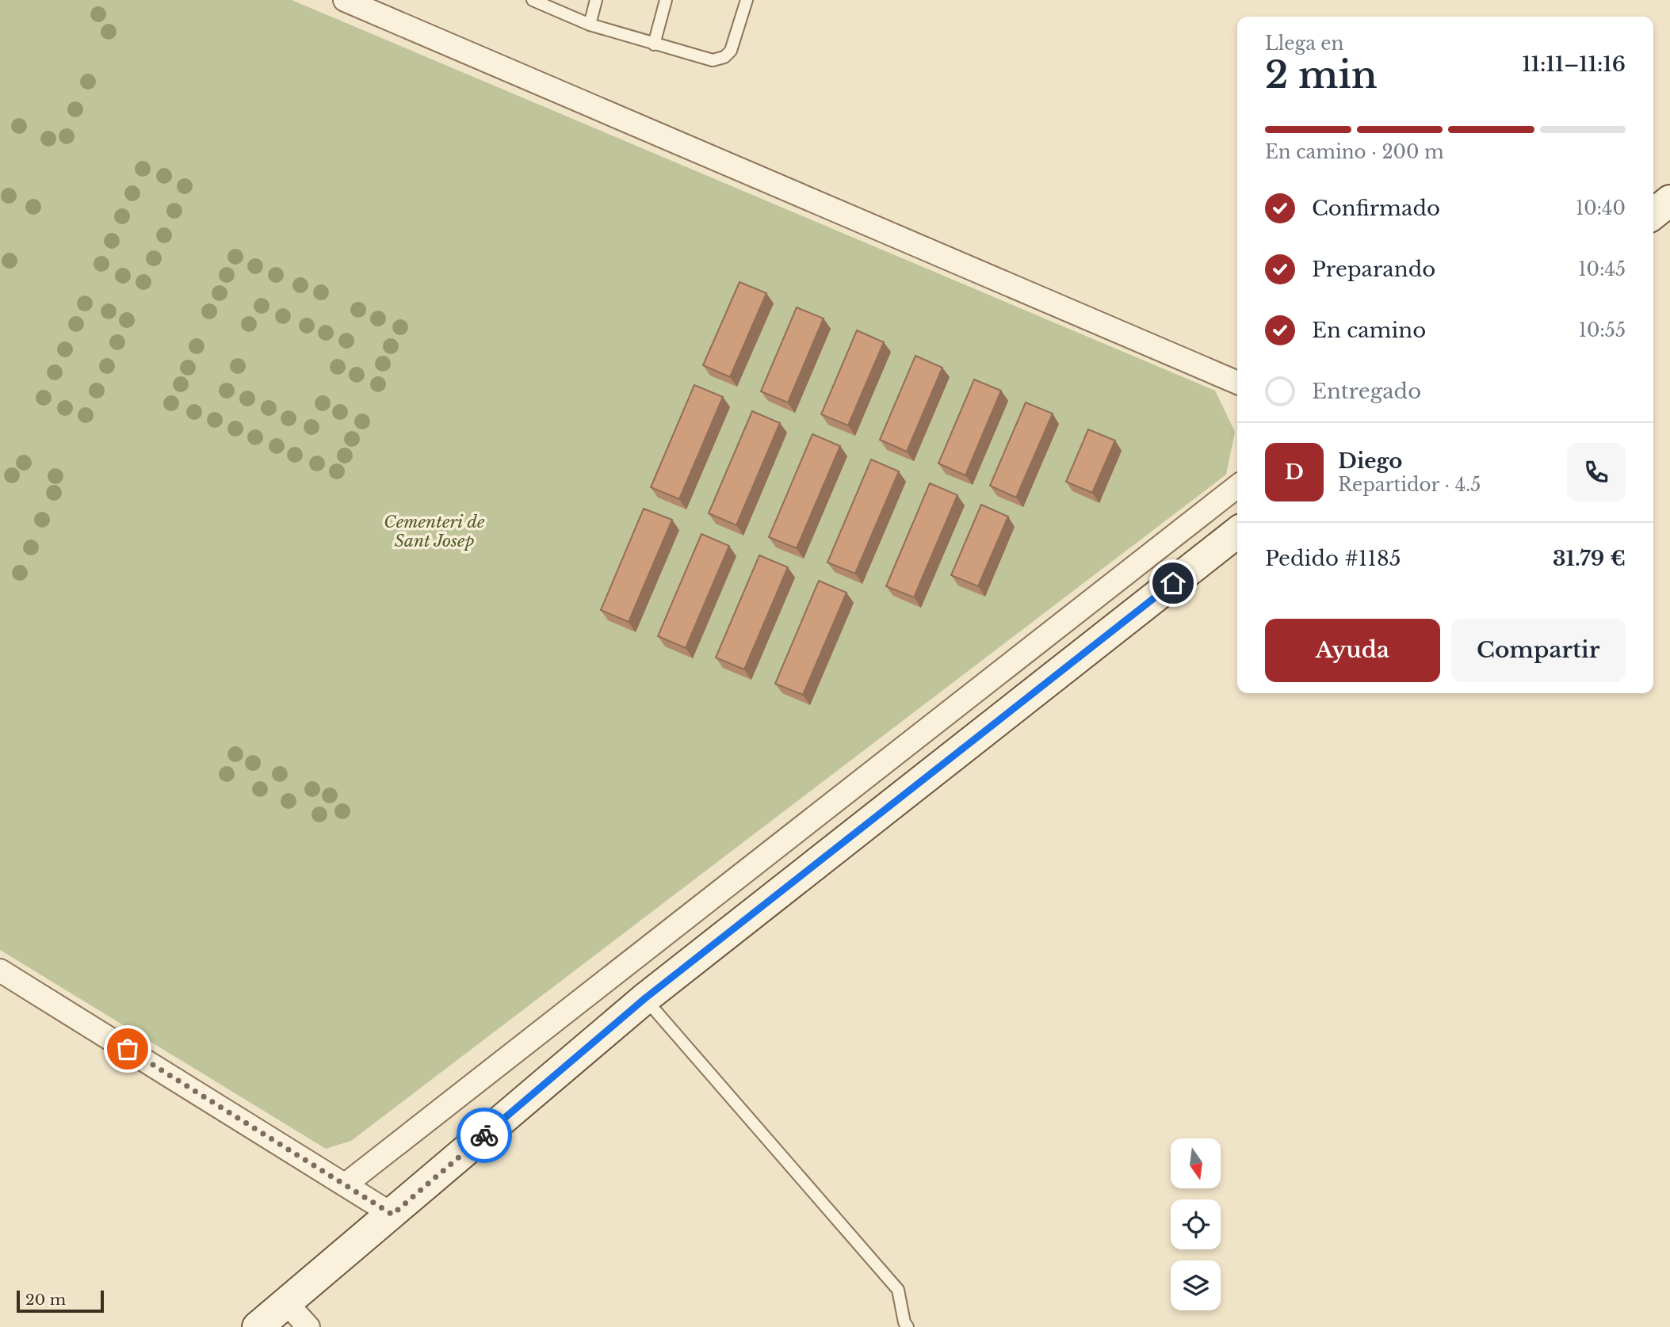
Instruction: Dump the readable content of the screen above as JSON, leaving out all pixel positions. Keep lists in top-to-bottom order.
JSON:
{
  "parks": ["Cementeri de Sant Josep"],
  "scale_bar": "20 m",
  "north": "bottom",
  "page": {
    "heading": ["2 min", "Llega en", "11:11–11:16"],
    "panel": [
      "Diego",
      "Repartidor · 4.5",
      "Pedido #1185",
      "31.79 €"
    ],
    "bar": "En camino · 200 m",
    "list": [
      ["Confirmado", "10:40"],
      ["Preparando", "10:45"],
      ["En camino", "10:55"],
      "Entregado"
    ],
    "round": "D",
    "buttons": ["Ayuda", "Compartir"],
    "scale": "20 m"
  }
}
